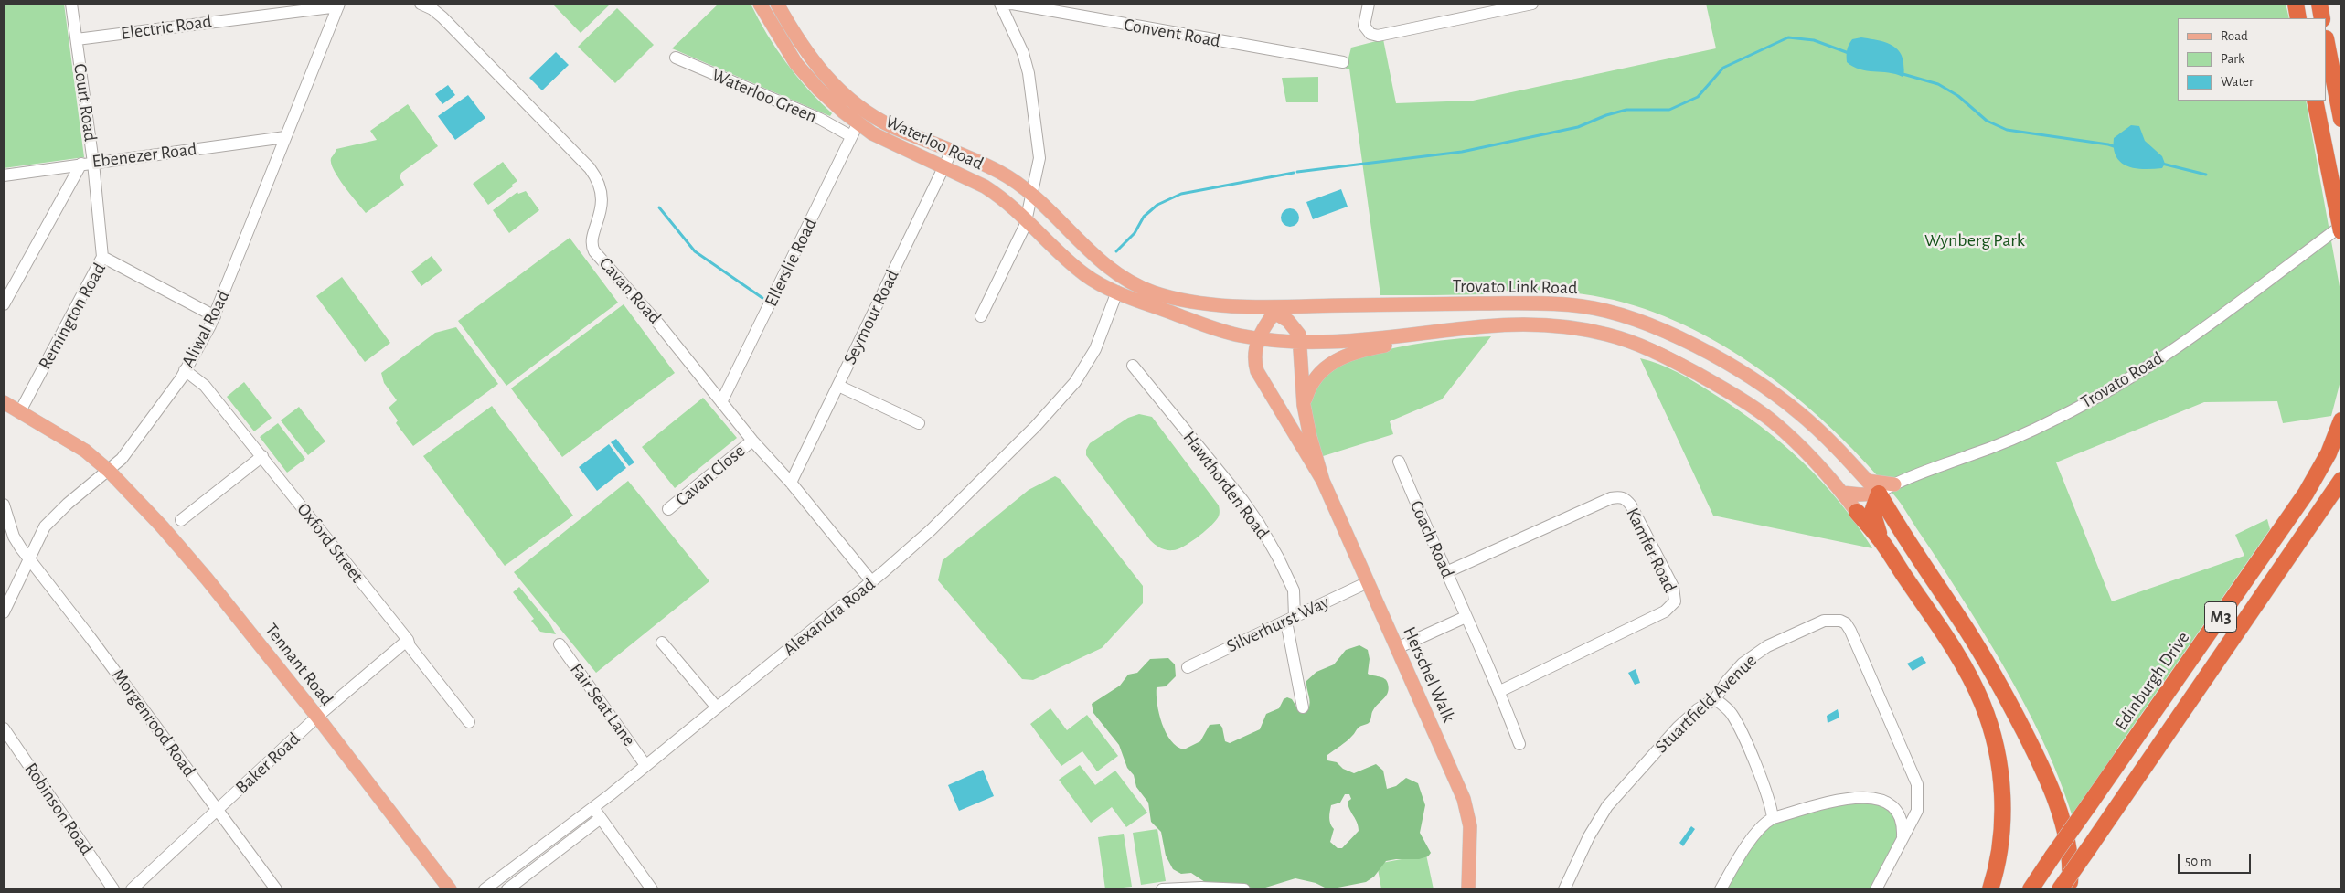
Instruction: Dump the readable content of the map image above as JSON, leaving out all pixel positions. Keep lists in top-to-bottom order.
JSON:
{
  "streets": {
    "highway": ["M3", "Edinburgh Drive"],
    "main road": [
      "Waterloo Road",
      "Trovato Link Road",
      "Tennant Road",
      "Herschel Walk"
    ],
    "street": [
      "Electric Road",
      "Convent Road",
      "Waterloo Green",
      "Court Road",
      "Ebenezer Road",
      "Ellerslie Road",
      "Cavan Road",
      "Remington Road",
      "Seymour Road",
      "Aliwal Road",
      "Trovato Road",
      "Cavan Close",
      "Hawthorden Road",
      "Coach Road",
      "Oxford Street",
      "Kamfer Road",
      "Alexandra Road",
      "Silverhurst Way",
      "Stuartfield Avenue",
      "Fair Seat Lane",
      "Morgenrood Road",
      "Baker Road",
      "Robinson Road"
    ]
  },
  "crossings": [
    ["Electric Road", "Court Road"],
    ["Electric Road", "Aliwal Road"],
    ["Waterloo Green", "Ellerslie Road"],
    ["Court Road", "Ebenezer Road"],
    ["Court Road", "Remington Road"],
    ["Waterloo Road", "Ellerslie Road"],
    ["Waterloo Road", "Trovato Link Road"],
    ["Waterloo Road", "Seymour Road"],
    ["Waterloo Road", "Alexandra Road"],
    ["Ebenezer Road", "Aliwal Road"],
    ["Ellerslie Road", "Cavan Road"],
    ["Trovato Link Road", "Trovato Road"],
    ["Trovato Link Road", "Alexandra Road"],
    ["Trovato Link Road", "Herschel Walk"],
    ["Cavan Road", "Seymour Road"],
    ["Cavan Road", "Cavan Close"],
    ["Cavan Road", "Alexandra Road"],
    ["Remington Road", "Aliwal Road"],
    ["Remington Road", "Tennant Road"],
    ["Aliwal Road", "Oxford Street"],
    ["Aliwal Road", "Tennant Road"],
    ["Aliwal Road", "Morgenrood Road"],
    ["Hawthorden Road", "Silverhurst Way"],
    ["Coach Road", "Kamfer Road"],
    ["Oxford Street", "Baker Road"],
    ["Alexandra Road", "Fair Seat Lane"],
    ["Silverhurst Way", "Herschel Walk"],
    ["Tennant Road", "Baker Road"],
    ["Morgenrood Road", "Baker Road"]
  ],
  "parks": ["Wynberg Park"],
  "legend": ["Road", "Park", "Water"],
  "scale_bar": "50 m"
}
